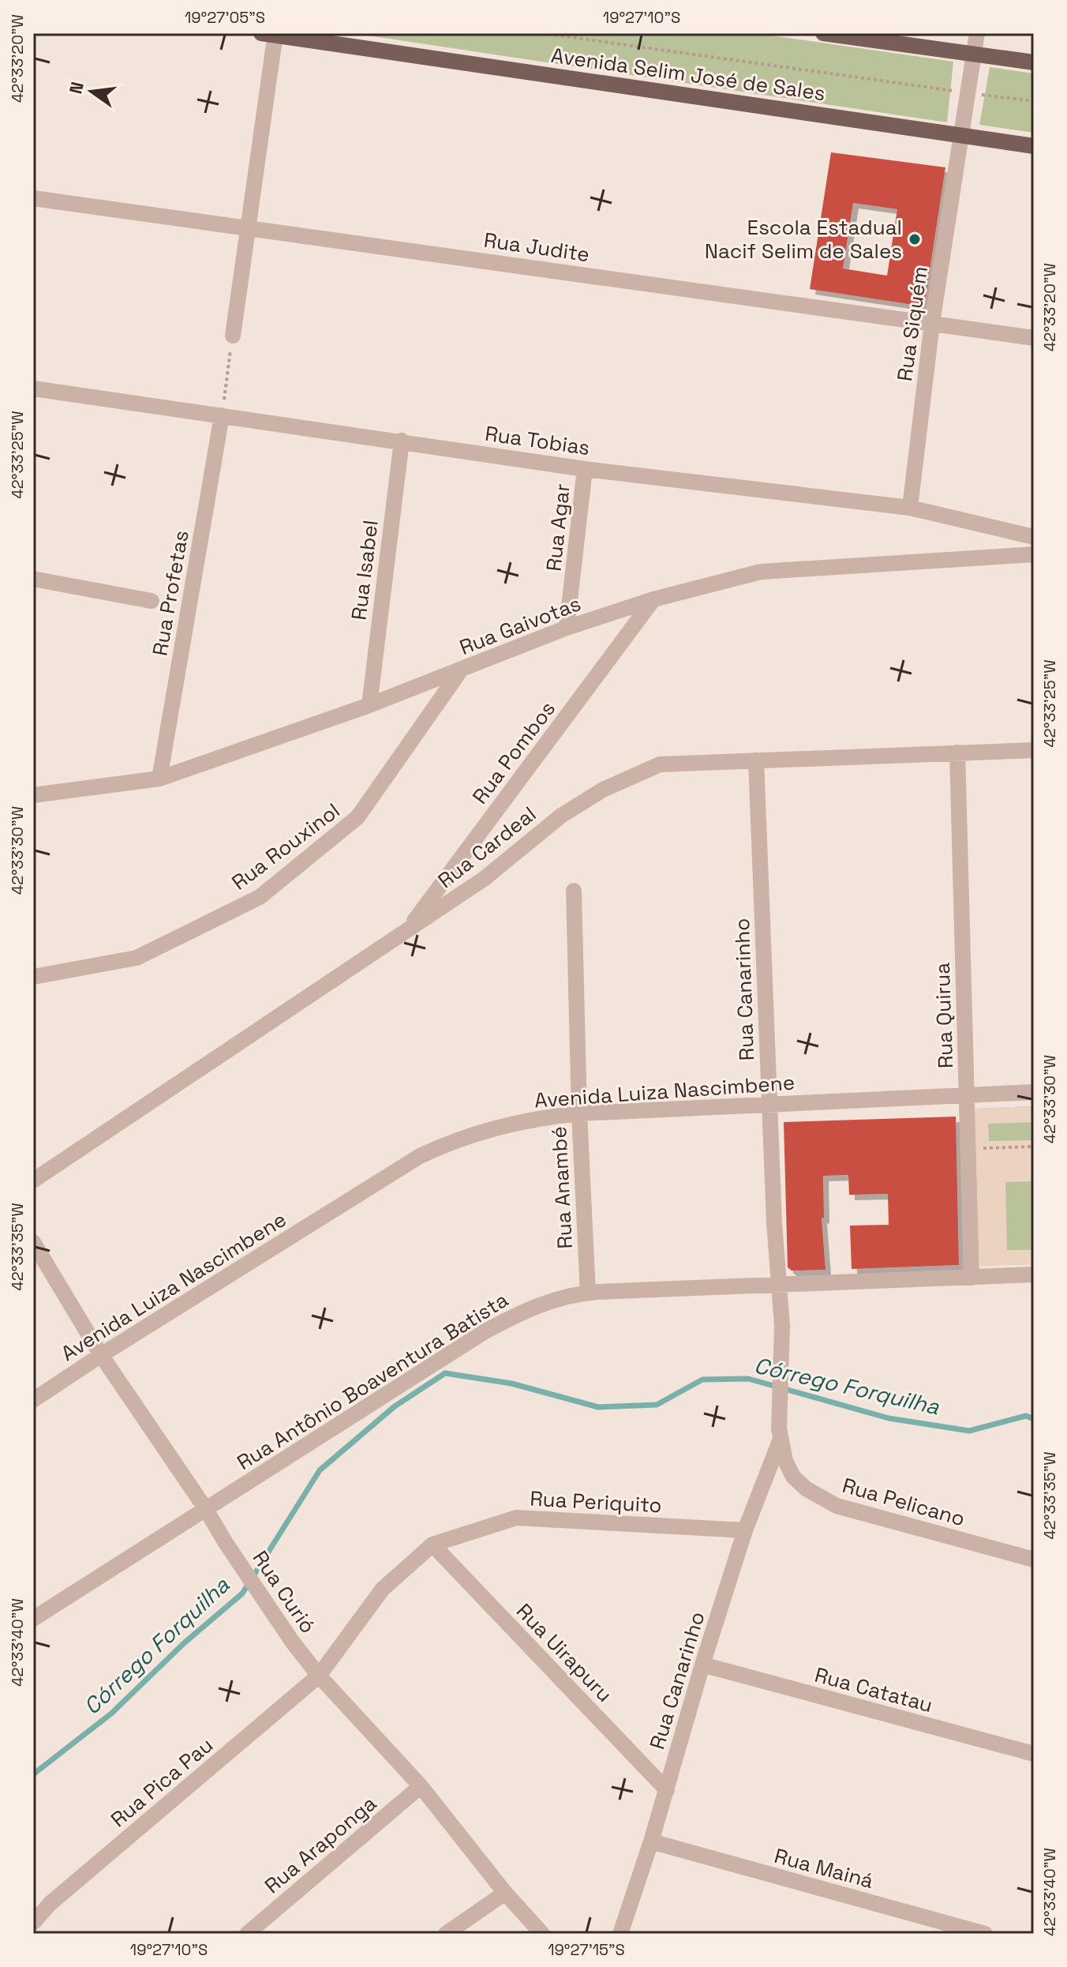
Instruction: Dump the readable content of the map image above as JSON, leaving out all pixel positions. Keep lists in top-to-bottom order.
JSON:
{
  "streets": {
    "main road": ["Avenida Selim José de Sales"],
    "street": [
      "Rua Judite",
      "Rua Siquém",
      "Rua Tobias",
      "Rua Agar",
      "Rua Isabel",
      "Rua Profetas",
      "Rua Gaivotas",
      "Rua Pombos",
      "Rua Rouxinol",
      "Rua Cardeal",
      "Rua Canarinho",
      "Rua Quirua",
      "Avenida Luiza Nascimbene",
      "Rua Anambé",
      "Rua Antônio Boaventura Batista",
      "Rua Periquito",
      "Rua Pelicano",
      "Rua Curió",
      "Rua Uirapuru",
      "Rua Catatau",
      "Rua Pica Pau",
      "Rua Araponga",
      "Rua Mainá"
    ]
  },
  "crossings": [
    ["Avenida Selim José de Sales", "Rua Siquém"],
    ["Rua Judite", "Rua Siquém"],
    ["Rua Siquém", "Rua Tobias"],
    ["Rua Tobias", "Rua Agar"],
    ["Rua Tobias", "Rua Isabel"],
    ["Rua Tobias", "Rua Profetas"],
    ["Rua Agar", "Rua Gaivotas"],
    ["Rua Isabel", "Rua Gaivotas"],
    ["Rua Profetas", "Rua Gaivotas"],
    ["Rua Gaivotas", "Rua Pombos"],
    ["Rua Gaivotas", "Rua Rouxinol"],
    ["Rua Pombos", "Rua Cardeal"],
    ["Rua Cardeal", "Rua Canarinho"],
    ["Rua Cardeal", "Rua Quirua"],
    ["Rua Canarinho", "Avenida Luiza Nascimbene"],
    ["Rua Canarinho", "Rua Antônio Boaventura Batista"],
    ["Rua Canarinho", "Rua Periquito"],
    ["Rua Canarinho", "Rua Pelicano"],
    ["Rua Canarinho", "Rua Uirapuru"],
    ["Rua Canarinho", "Rua Catatau"],
    ["Rua Canarinho", "Rua Mainá"],
    ["Rua Quirua", "Avenida Luiza Nascimbene"],
    ["Rua Quirua", "Rua Antônio Boaventura Batista"],
    ["Avenida Luiza Nascimbene", "Rua Anambé"],
    ["Avenida Luiza Nascimbene", "Rua Curió"],
    ["Rua Anambé", "Rua Antônio Boaventura Batista"],
    ["Rua Antônio Boaventura Batista", "Rua Curió"],
    ["Rua Periquito", "Rua Curió"],
    ["Rua Periquito", "Rua Uirapuru"],
    ["Rua Periquito", "Rua Pica Pau"],
    ["Rua Curió", "Rua Pica Pau"],
    ["Rua Curió", "Rua Araponga"]
  ],
  "water": ["Córrego Forquilha"],
  "places": ["Escola Estadual Nacif Selim de Sales"],
  "north": "left",
  "coordinates": [
    "19°27'05\"S",
    "19°27'10\"S",
    "42°33'20\"W",
    "42°33'25\"W",
    "42°33'30\"W",
    "42°33'35\"W",
    "42°33'40\"W",
    "19°27'15\"S"
  ]
}
